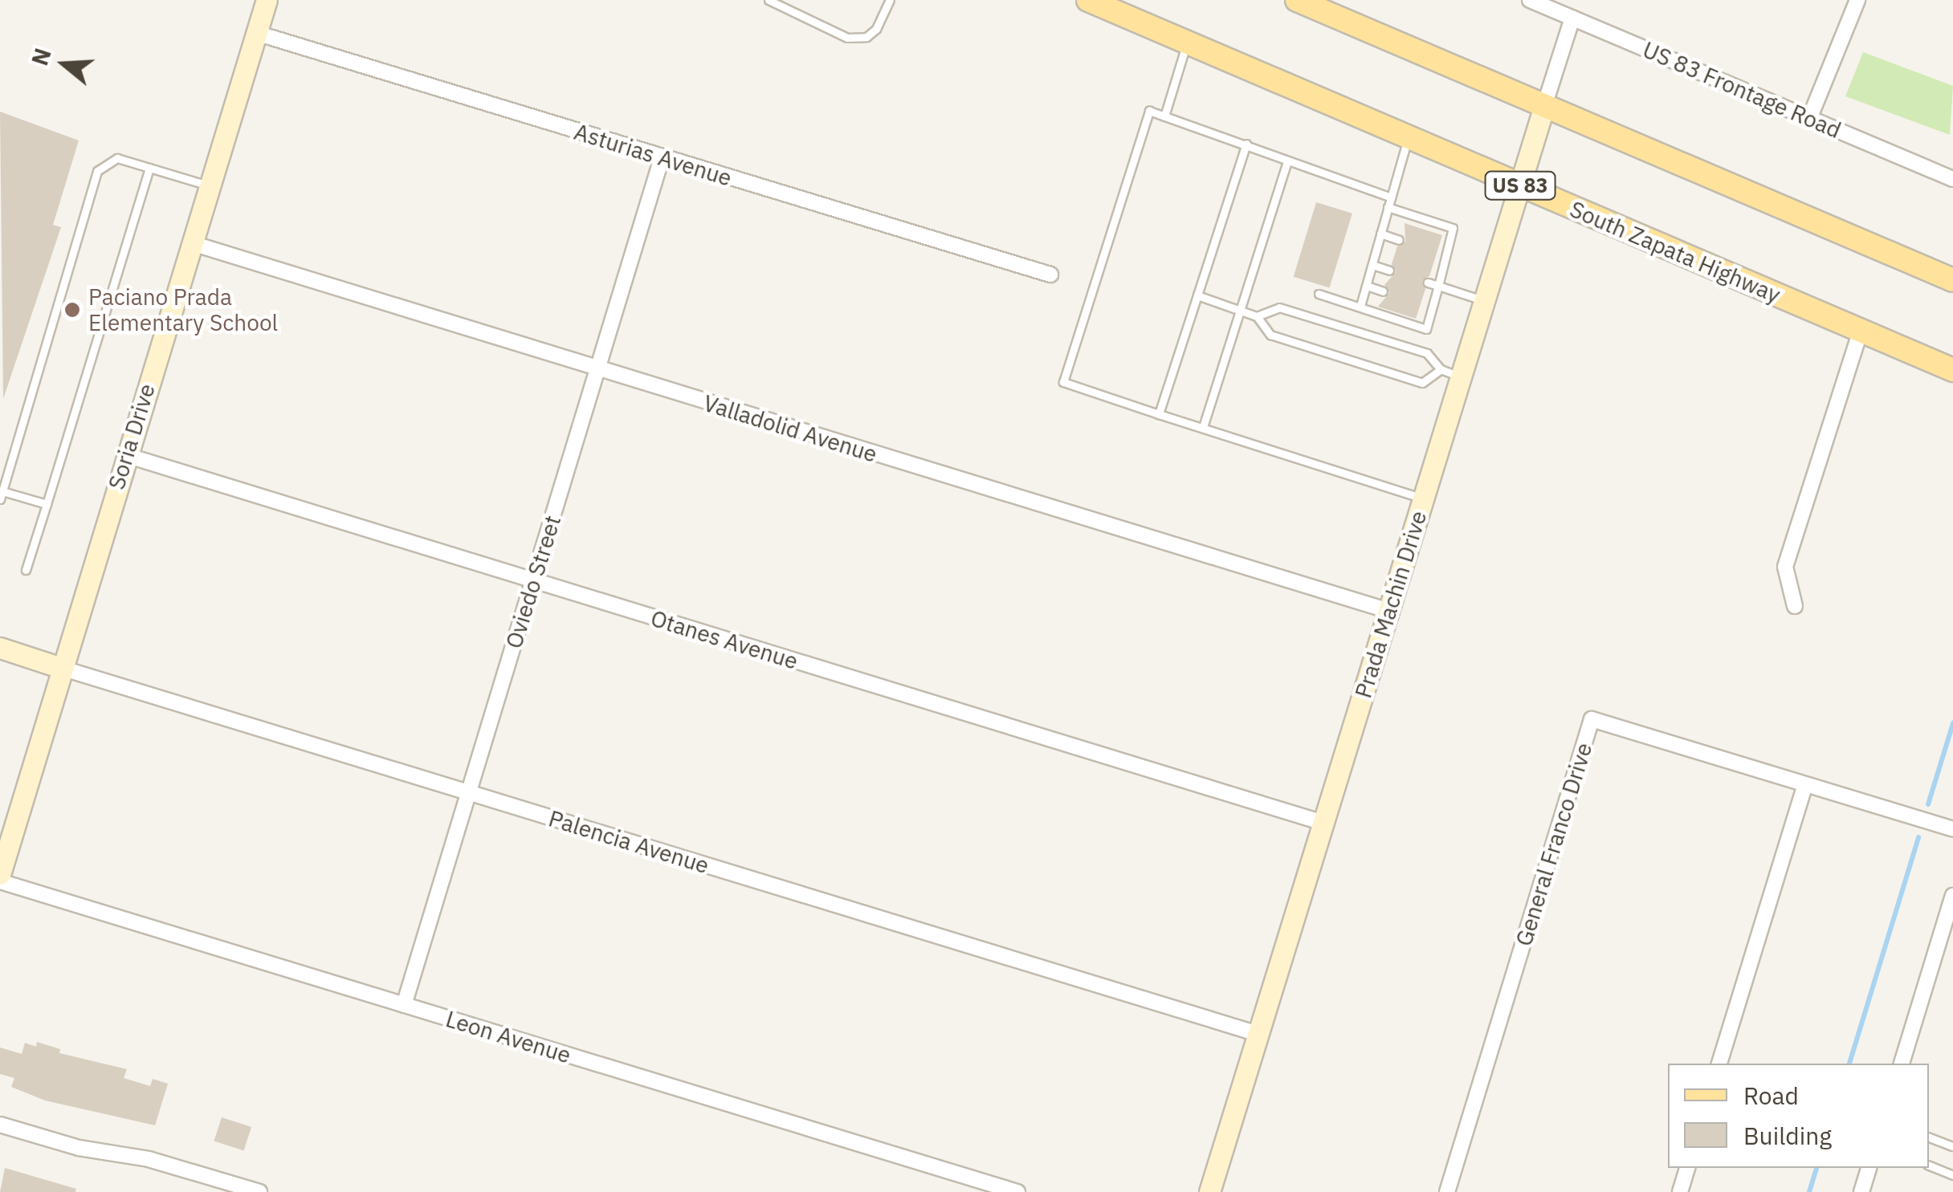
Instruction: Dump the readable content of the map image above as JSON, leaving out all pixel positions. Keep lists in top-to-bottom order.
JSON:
{
  "streets": {
    "main road": ["US 83", "South Zapata Highway"],
    "street": [
      "US 83 Frontage Road",
      "Asturias Avenue",
      "Valladolid Avenue",
      "Soria Drive",
      "Oviedo Street",
      "Prada Machin Drive",
      "Otanes Avenue",
      "Palencia Avenue",
      "General Franco Drive",
      "Leon Avenue"
    ]
  },
  "crossings": [
    ["US 83 Frontage Road", "Prada Machin Drive"],
    ["Asturias Avenue", "Soria Drive"],
    ["Asturias Avenue", "Oviedo Street"],
    ["South Zapata Highway", "Prada Machin Drive"],
    ["Valladolid Avenue", "Soria Drive"],
    ["Valladolid Avenue", "Oviedo Street"],
    ["Valladolid Avenue", "Prada Machin Drive"],
    ["Soria Drive", "Otanes Avenue"],
    ["Soria Drive", "Palencia Avenue"],
    ["Oviedo Street", "Otanes Avenue"],
    ["Oviedo Street", "Palencia Avenue"],
    ["Oviedo Street", "Leon Avenue"],
    ["Prada Machin Drive", "Otanes Avenue"],
    ["Prada Machin Drive", "Palencia Avenue"]
  ],
  "places": ["Paciano Prada Elementary School"],
  "legend": ["Road", "Building"],
  "north": "left"
}
